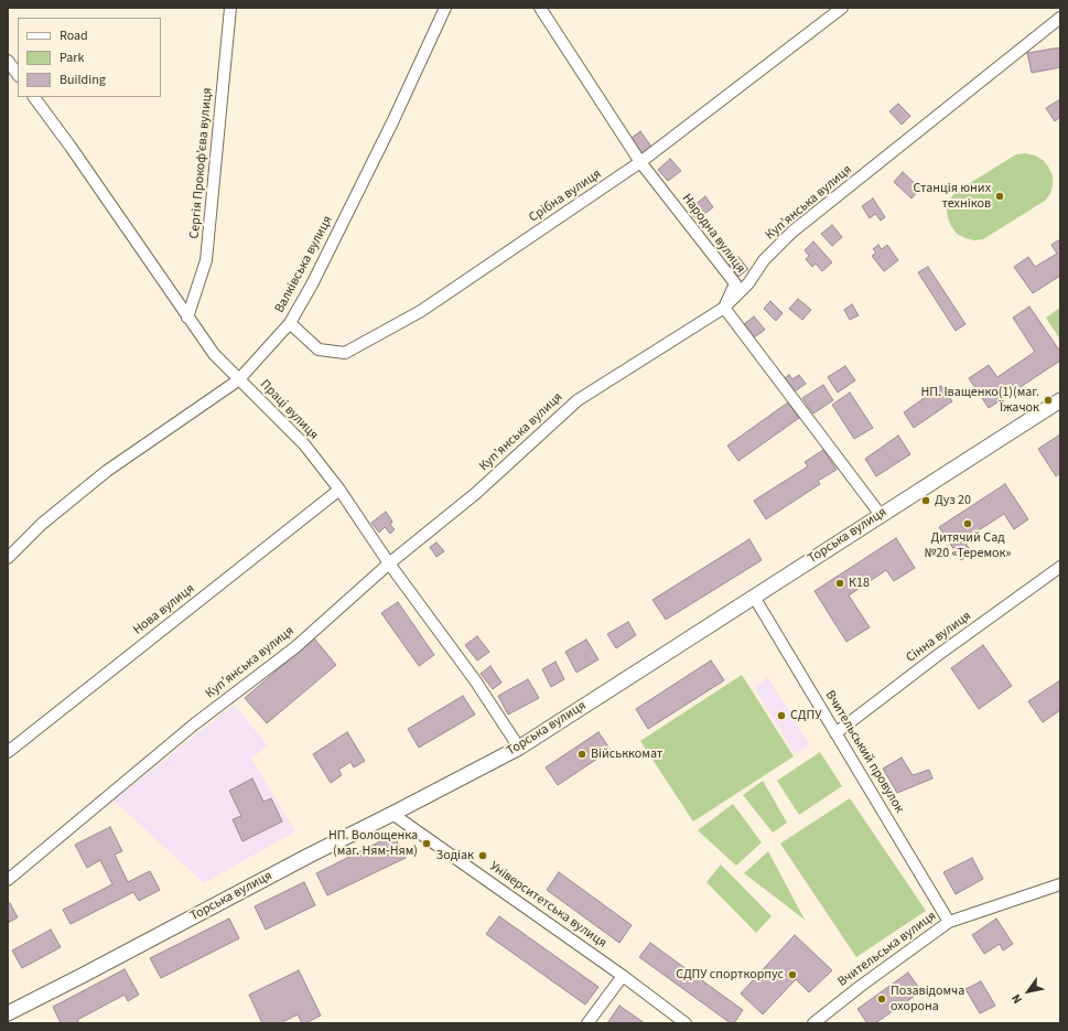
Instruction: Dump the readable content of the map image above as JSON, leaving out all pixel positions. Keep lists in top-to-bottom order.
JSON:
{
  "streets": {
    "main road": ["Торська вулиця"],
    "street": [
      "Сергія Прокоф’єва вулиця",
      "Срібна вулиця",
      "Куп’янська вулиця",
      "Народна вулиця",
      "Валківська вулиця",
      "Праці вулиця",
      "Нова вулиця",
      "Сінна вулиця",
      "Вчительський провулок",
      "Університетська вулиця",
      "Вчительська вулиця"
    ]
  },
  "crossings": [
    ["Сергія Прокоф’єва вулиця", "Праці вулиця"],
    ["Срібна вулиця", "Народна вулиця"],
    ["Срібна вулиця", "Валківська вулиця"],
    ["Куп’янська вулиця", "Народна вулиця"],
    ["Куп’янська вулиця", "Праці вулиця"],
    ["Валківська вулиця", "Праці вулиця"],
    ["Праці вулиця", "Торська вулиця"],
    ["Праці вулиця", "Нова вулиця"],
    ["Торська вулиця", "Вчительський провулок"],
    ["Торська вулиця", "Університетська вулиця"],
    ["Сінна вулиця", "Вчительський провулок"],
    ["Вчительський провулок", "Вчительська вулиця"]
  ],
  "places": [
    "Станцiя юних технiков",
    "НП. Іващенко(1)(маг. Їжачок",
    "Дуз 20",
    "Дитячий Сад №20 «Теремок»",
    "К18",
    "СДПУ",
    "Військкомат",
    "НП. Волощенка (маг. Ням-Ням)",
    "Зодіак",
    "СДПУ спорткорпус",
    "Позавідомча охорона"
  ],
  "legend": ["Road", "Park", "Building"],
  "north": "bottom left"
}
